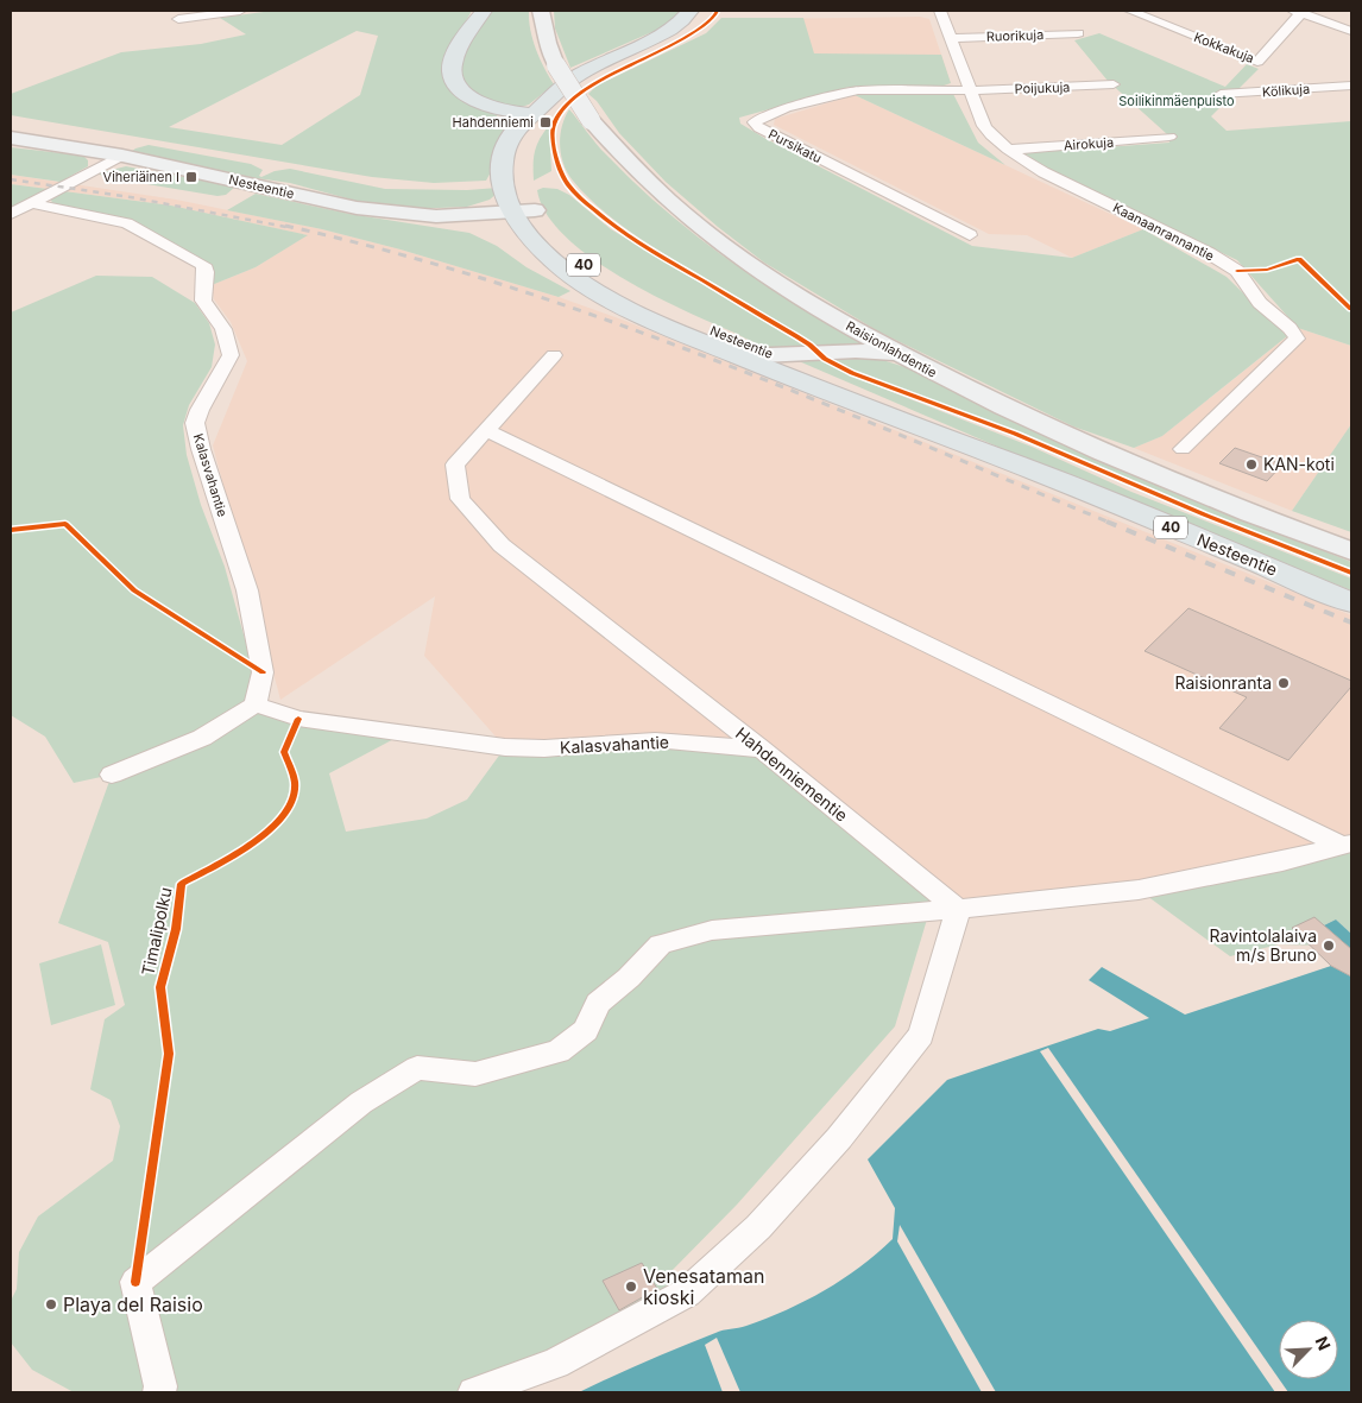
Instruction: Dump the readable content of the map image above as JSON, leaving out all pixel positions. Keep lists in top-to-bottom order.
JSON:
{
  "streets": {
    "main road": ["Nesteentie", "40", "Raisionlahdentie"],
    "street": [
      "Ruorikuja",
      "Kokkakuja",
      "Poijukuja",
      "Kölikuja",
      "Airokuja",
      "Pursikatu",
      "Kaanaanrannantie",
      "Kalasvahantie",
      "Hahdenniementie"
    ],
    "cycle path": ["Timalipolku"]
  },
  "crossings": [
    ["Ruorikuja", "Kaanaanrannantie"],
    ["Poijukuja", "Pursikatu"],
    ["Poijukuja", "Kaanaanrannantie"],
    ["Airokuja", "Kaanaanrannantie"],
    ["Pursikatu", "Kaanaanrannantie"],
    ["Nesteentie", "40"],
    ["Kalasvahantie", "Hahdenniementie"]
  ],
  "parks": ["Soilikinmäenpuisto"],
  "places": {
    "transit": ["Hahdenniemi", "Viheriäinen I"],
    "other": [
      "KAN-koti",
      "Raisionranta",
      "Ravintolalaiva m/s Bruno",
      "Venesataman kioski",
      "Playa del Raisio"
    ]
  },
  "north": "top right"
}
